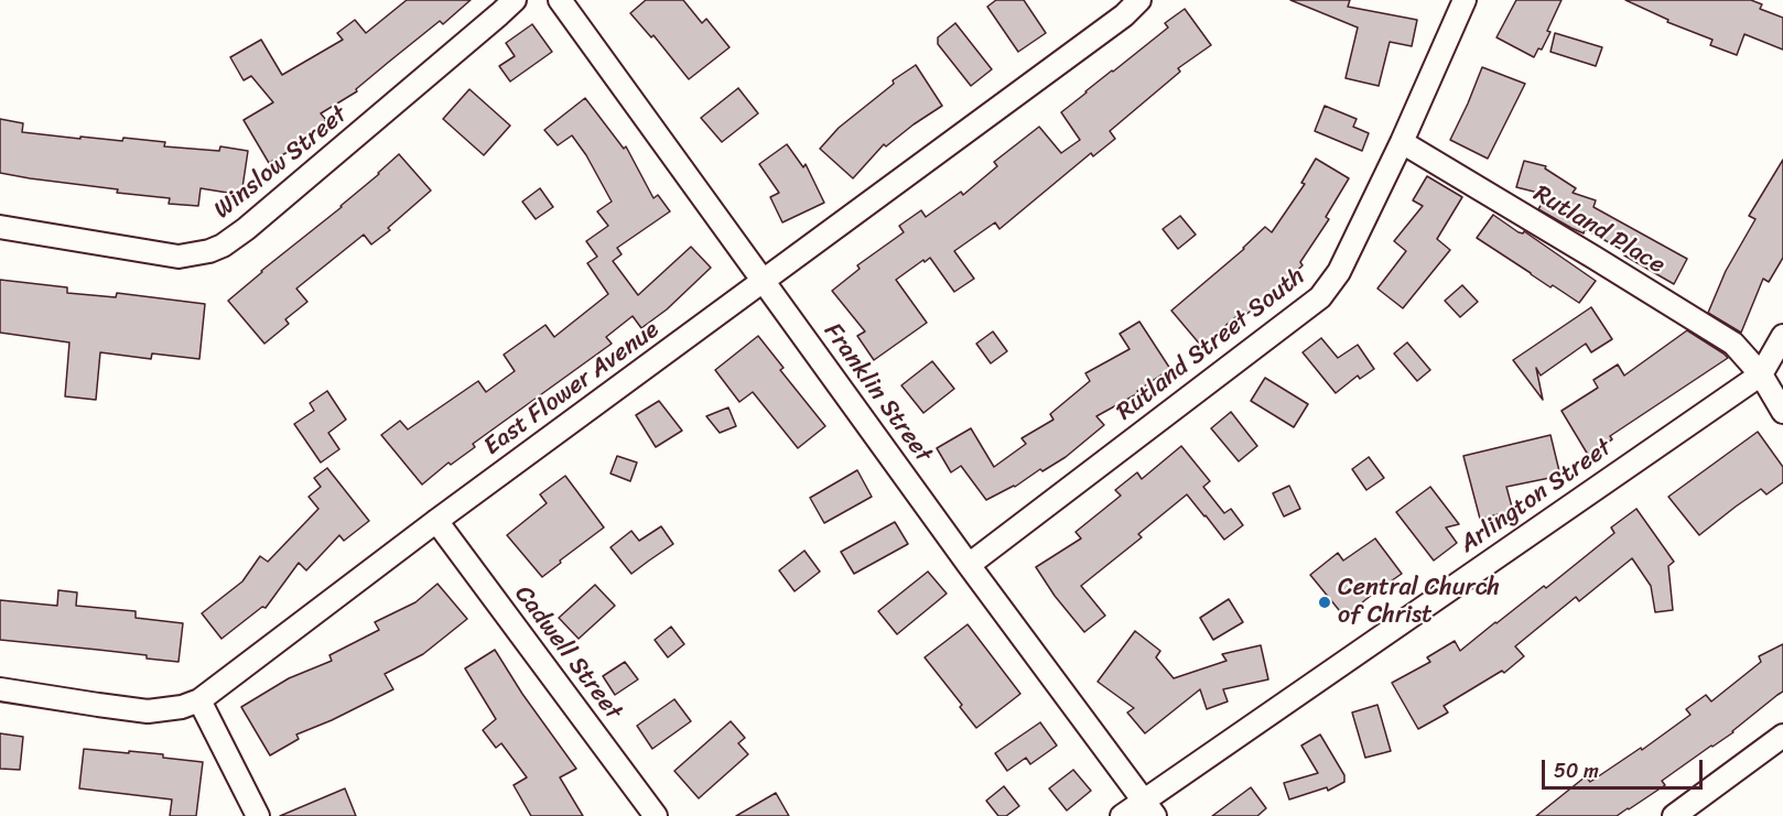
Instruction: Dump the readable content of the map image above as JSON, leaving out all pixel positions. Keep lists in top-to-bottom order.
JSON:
{
  "streets": {
    "street": [
      "Winslow Street",
      "Rutland Place",
      "Rutland Street South",
      "East Flower Avenue",
      "Franklin Street",
      "Arlington Street",
      "Cadwell Street"
    ]
  },
  "crossings": [
    ["Rutland Place", "Rutland Street South"],
    ["Rutland Place", "Arlington Street"],
    ["Rutland Street South", "Franklin Street"],
    ["East Flower Avenue", "Franklin Street"],
    ["East Flower Avenue", "Cadwell Street"],
    ["Franklin Street", "Arlington Street"]
  ],
  "places": ["Central Church of Christ"],
  "scale_bar": "50 m"
}
